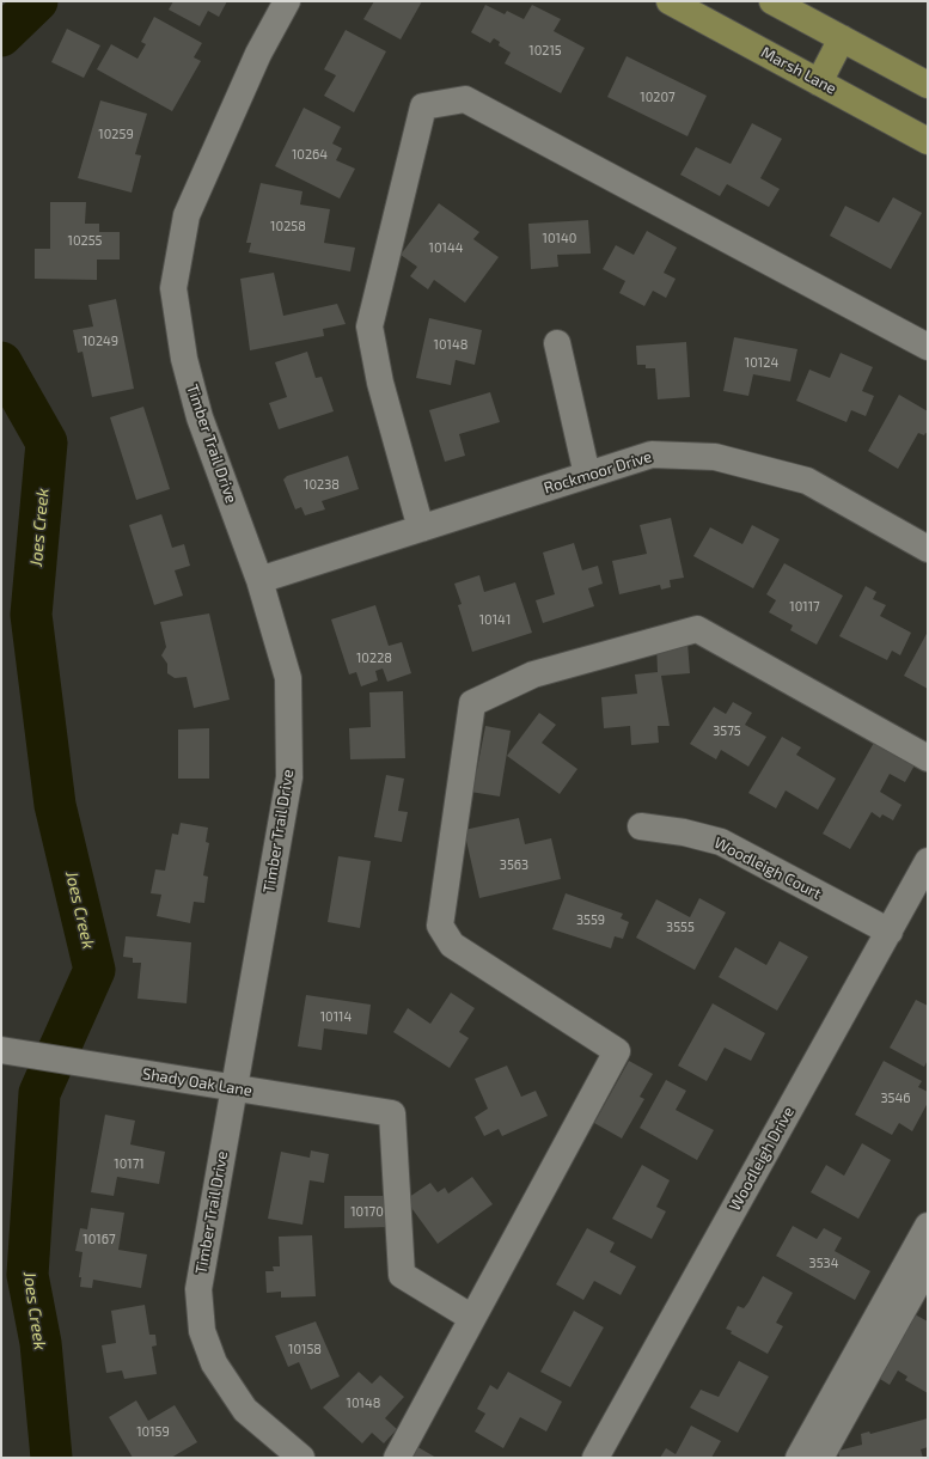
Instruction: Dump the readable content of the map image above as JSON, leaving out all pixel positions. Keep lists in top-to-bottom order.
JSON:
{
  "streets": {
    "main road": ["Marsh Lane"],
    "street": [
      "Timber Trail Drive",
      "Rockmoor Drive",
      "Woodleigh Court",
      "Shady Oak Lane",
      "Woodleigh Drive"
    ]
  },
  "crossings": [
    ["Timber Trail Drive", "Rockmoor Drive"],
    ["Timber Trail Drive", "Shady Oak Lane"],
    ["Woodleigh Court", "Woodleigh Drive"]
  ],
  "water": ["Joes Creek"],
  "house_numbers": [
    "10215",
    "10207",
    "10259",
    "10264",
    "10258",
    "10140",
    "10255",
    "10144",
    "10249",
    "10148",
    "10124",
    "10238",
    "10117",
    "10141",
    "10228",
    "3575",
    "3563",
    "3559",
    "3555",
    "10114",
    "3546",
    "10171",
    "10170",
    "10167",
    "3534",
    "10158",
    "10148",
    "10159"
  ]
}
